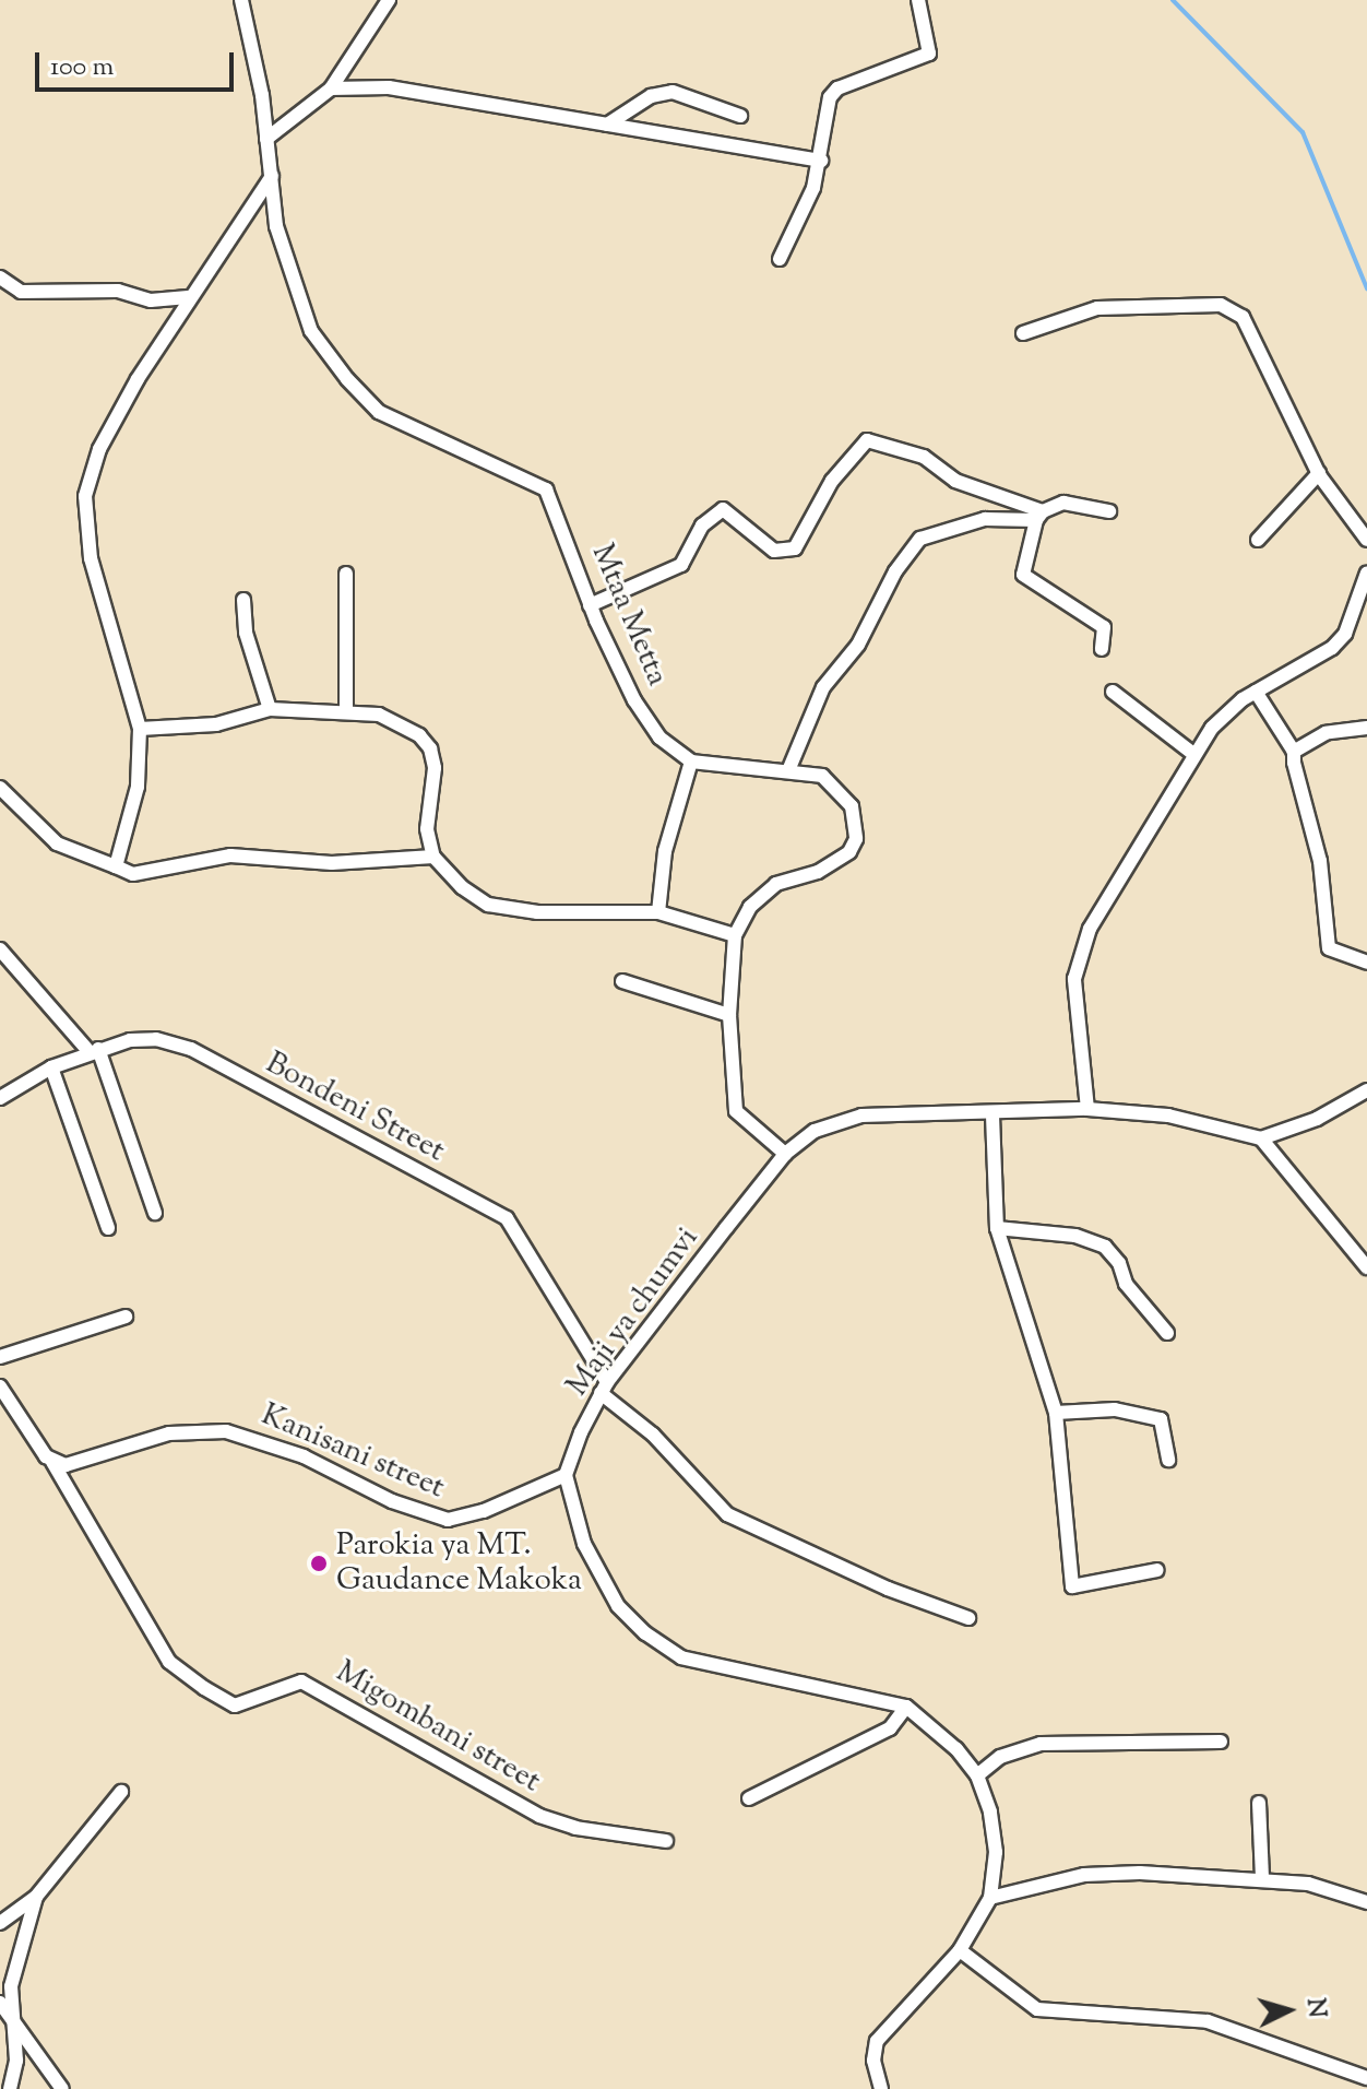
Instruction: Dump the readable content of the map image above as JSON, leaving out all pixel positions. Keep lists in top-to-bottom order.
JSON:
{
  "streets": {
    "street": [
      "Mtaa Metta",
      "Bondeni Street",
      "Maji ya chumvi",
      "Kanisani street",
      "Migombani street"
    ]
  },
  "crossings": [
    ["Bondeni Street", "Maji ya chumvi"],
    ["Maji ya chumvi", "Kanisani street"],
    ["Kanisani street", "Migombani street"]
  ],
  "places": ["Parokia ya MT. Gaudance Makoka"],
  "scale_bar": "100 m",
  "north": "right"
}
